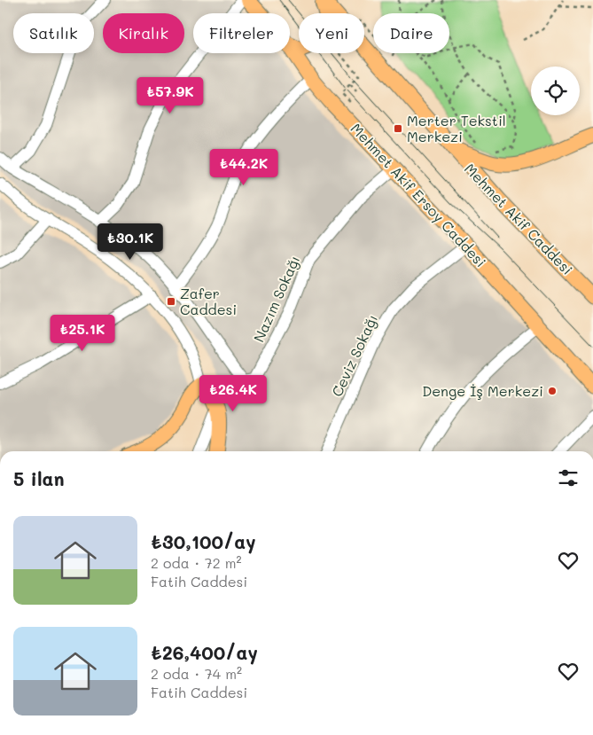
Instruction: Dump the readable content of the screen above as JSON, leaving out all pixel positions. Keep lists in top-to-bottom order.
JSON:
{
  "streets": {
    "main road": ["Mehmet Akif Ersoy Caddesi", "Mehmet Akif Caddesi"],
    "street": ["Nazım Sokağı", "Ceviz Sokağı"]
  },
  "crossings": [
    ["Mehmet Akif Ersoy Caddesi", "Nazım Sokağı"],
    ["Mehmet Akif Ersoy Caddesi", "Ceviz Sokağı"]
  ],
  "places": {
    "transit": ["Merter Tekstil Merkezi", "Zafer Caddesi"],
    "other": ["Denge İş Merkezi"]
  },
  "page": {
    "chip": [
      "Satılık",
      "Kiralık",
      "Filtreler",
      "Yeni",
      "Daire"
    ],
    "price": [
      "₺57.9K",
      "₺44.2K",
      "₺30.1K",
      "₺25.1K",
      "₺26.4K"
    ],
    "heading": "5 ilan",
    "list": [
      {
        "name": "₺30,100/ay",
        "note": "2 oda · 72 m² · Fatih Caddesi"
      },
      {
        "name": "₺26,400/ay",
        "note": "2 oda · 74 m² · Fatih Caddesi"
      }
    ]
  }
}
